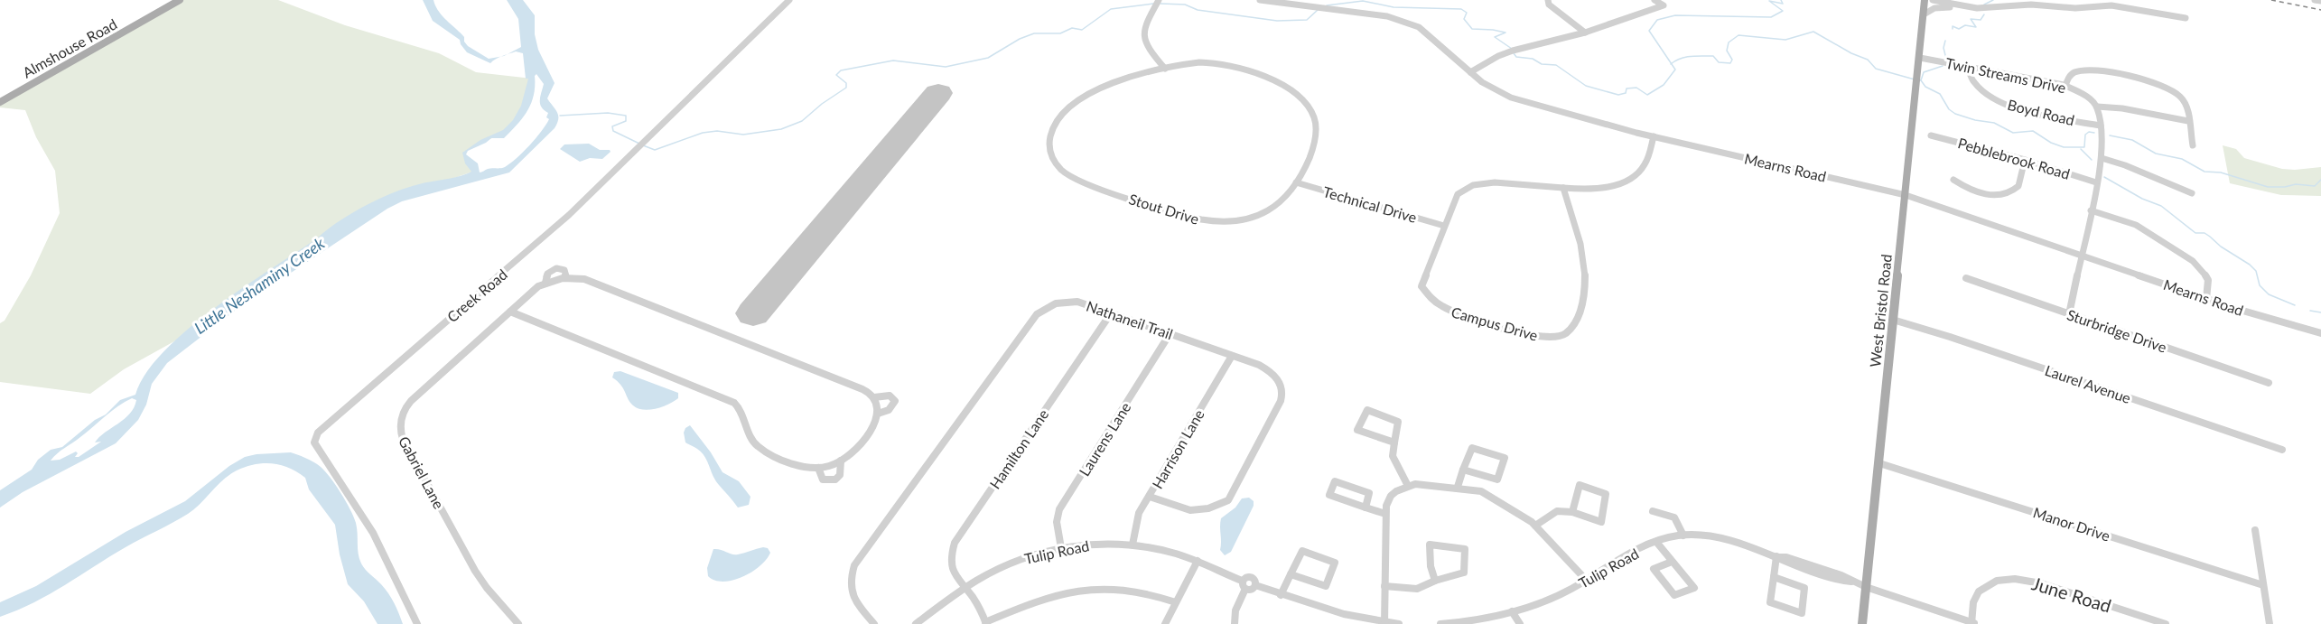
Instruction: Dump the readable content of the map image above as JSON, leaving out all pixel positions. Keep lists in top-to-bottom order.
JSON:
{
  "streets": {
    "main road": ["Almshouse Road", "West Bristol Road"],
    "street": [
      "Twin Streams Drive",
      "Boyd Road",
      "Pebblebrook Road",
      "Mearns Road",
      "Technical Drive",
      "Stout Drive",
      "Creek Road",
      "Nathaneil Trail",
      "Campus Drive",
      "Sturbridge Drive",
      "Laurel Avenue",
      "Laurens Lane",
      "Hamilton Lane",
      "Harrison Lane",
      "Gabriel Lane",
      "Manor Drive",
      "Tulip Road",
      "June Road"
    ]
  },
  "crossings": [
    ["Twin Streams Drive", "Boyd Road"],
    ["Twin Streams Drive", "West Bristol Road"],
    ["Mearns Road", "West Bristol Road"],
    ["Mearns Road", "Campus Drive"],
    ["Technical Drive", "Stout Drive"],
    ["Technical Drive", "Campus Drive"],
    ["West Bristol Road", "Laurel Avenue"],
    ["West Bristol Road", "Manor Drive"],
    ["West Bristol Road", "Tulip Road"],
    ["Nathaneil Trail", "Laurens Lane"],
    ["Nathaneil Trail", "Hamilton Lane"],
    ["Nathaneil Trail", "Harrison Lane"],
    ["Laurens Lane", "Tulip Road"],
    ["Hamilton Lane", "Tulip Road"],
    ["Harrison Lane", "Tulip Road"],
    ["Tulip Road", "June Road"]
  ],
  "water": ["Little Neshaminy Creek"]
}
